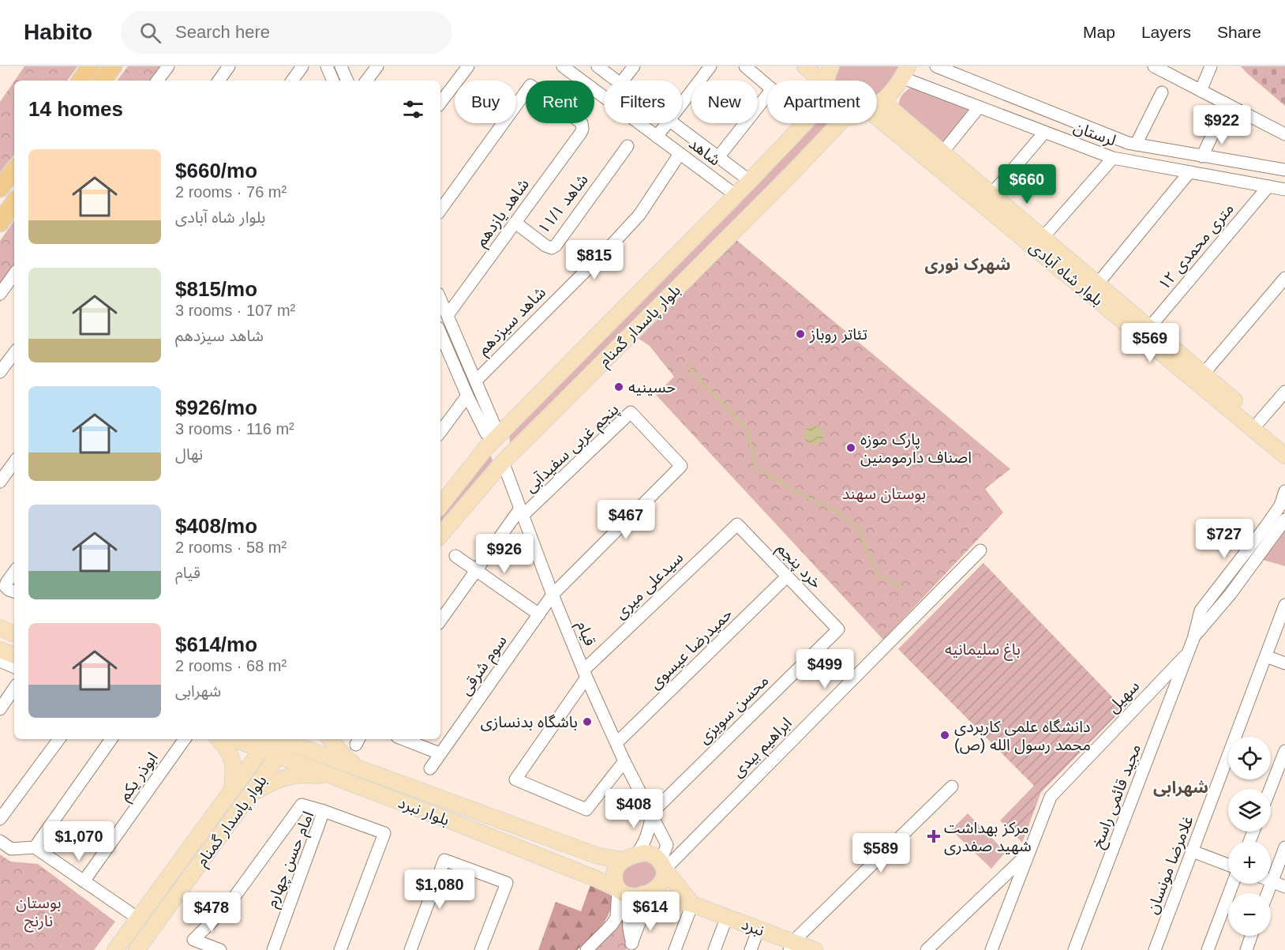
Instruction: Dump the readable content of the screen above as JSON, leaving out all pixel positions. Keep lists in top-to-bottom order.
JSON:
{
  "streets": {
    "main road": [
      "بلوار شاه آبادی",
      "بلوار پاسدار گمنام",
      "بلوار نبرد",
      "نبرد"
    ],
    "street": [
      "لرستان",
      "شاهد",
      "شاهد ۱۱/۱",
      "شاهد یازدهم",
      "۱۲ متری محمدی",
      "شاهد سیزدهم",
      "پنجم غربی سفیدآبی",
      "خرد پنجم",
      "سیدعلی میری",
      "قیام",
      "حمیدرضا عیسوی",
      "سوم شرقی",
      "سهیل",
      "محسن سویزی",
      "ابراهیم بیدی",
      "ابوذر یکم",
      "مجید قائمی راسخ",
      "امام حسن چهارم",
      "غلامرضا مونسان"
    ]
  },
  "crossings": [
    ["لرستان", "۱۲ متری محمدی"],
    ["شاهد", "شاهد سیزدهم"],
    ["شاهد", "بلوار پاسدار گمنام"],
    ["شاهد ۱۱/۱", "شاهد یازدهم"],
    ["۱۲ متری محمدی", "بلوار شاه آبادی"],
    ["بلوار پاسدار گمنام", "قیام"],
    ["بلوار پاسدار گمنام", "بلوار نبرد"],
    ["پنجم غربی سفیدآبی", "قیام"],
    ["پنجم غربی سفیدآبی", "سوم شرقی"],
    ["خرد پنجم", "سیدعلی میری"],
    ["خرد پنجم", "حمیدرضا عیسوی"],
    ["خرد پنجم", "محسن سویزی"],
    ["سیدعلی میری", "قیام"],
    ["قیام", "حمیدرضا عیسوی"],
    ["قیام", "سوم شرقی"],
    ["قیام", "محسن سویزی"],
    ["قیام", "ابراهیم بیدی"],
    ["قیام", "بلوار نبرد"],
    ["قیام", "نبرد"],
    ["سهیل", "مجید قائمی راسخ"],
    ["ابراهیم بیدی", "بلوار نبرد"],
    ["ابراهیم بیدی", "نبرد"],
    ["بلوار نبرد", "نبرد"]
  ],
  "districts": ["شهرک نوری", "شهرابی"],
  "parks": ["بوستان سهند", "باغ سلیمانیه", "بوستان نارنج"],
  "places": {
    "other": [
      "تئاتر روباز",
      "حسینیه",
      "پارک موزه اصناف دارمومنین",
      "باشگاه بدنسازی",
      "دانشگاه علمی کاربردی محمد رسول الله (ص)"
    ],
    "health": ["مرکز بهداشت شهید صفدری"]
  },
  "page": {
    "header": "Habito",
    "search": "Search here",
    "nav": ["Map", "Layers", "Share"],
    "chip": [
      "Buy",
      "Rent",
      "Filters",
      "New",
      "Apartment"
    ],
    "heading": "14 homes",
    "price": [
      "$922",
      "$660",
      "$815",
      "$569",
      "$467",
      "$727",
      "$926",
      "$499",
      "$408",
      "$1,070",
      "$589",
      "$1,080",
      "$614",
      "$478"
    ],
    "list": [
      {
        "name": "$660/mo",
        "note": "2 rooms · 76 m² · بلوار شاه آبادی"
      },
      {
        "name": "$815/mo",
        "note": "3 rooms · 107 m² · شاهد سیزدهم"
      },
      {
        "name": "$926/mo",
        "note": "3 rooms · 116 m² · نهال"
      },
      {
        "name": "$408/mo",
        "note": "2 rooms · 58 m² · قیام"
      },
      {
        "name": "$614/mo",
        "note": "2 rooms · 68 m² · شهرابی"
      }
    ],
    "map_buttons": ["+", "−"]
  }
}
